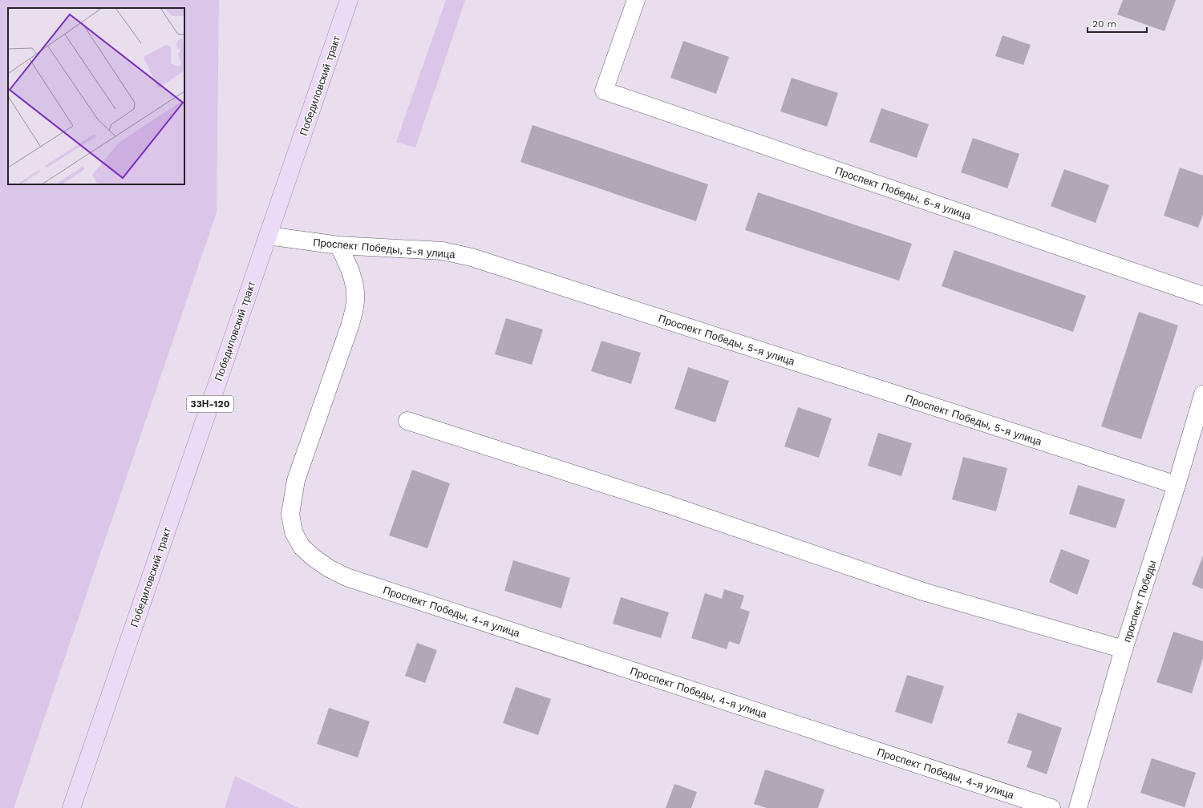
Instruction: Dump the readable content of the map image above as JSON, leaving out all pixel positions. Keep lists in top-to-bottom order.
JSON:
{
  "streets": {
    "main road": ["Победиловский тракт", "33Н-120"],
    "street": [
      "Проспект Победы, 6-я улица",
      "Проспект Победы, 5-я улица",
      "проспект Победы",
      "Проспект Победы, 4-я улица"
    ]
  },
  "crossings": [
    ["Победиловский тракт", "Проспект Победы, 5-я улица"],
    ["Проспект Победы, 5-я улица", "проспект Победы"],
    ["Проспект Победы, 5-я улица", "Проспект Победы, 4-я улица"]
  ],
  "scale_bar": "20 m"
}
